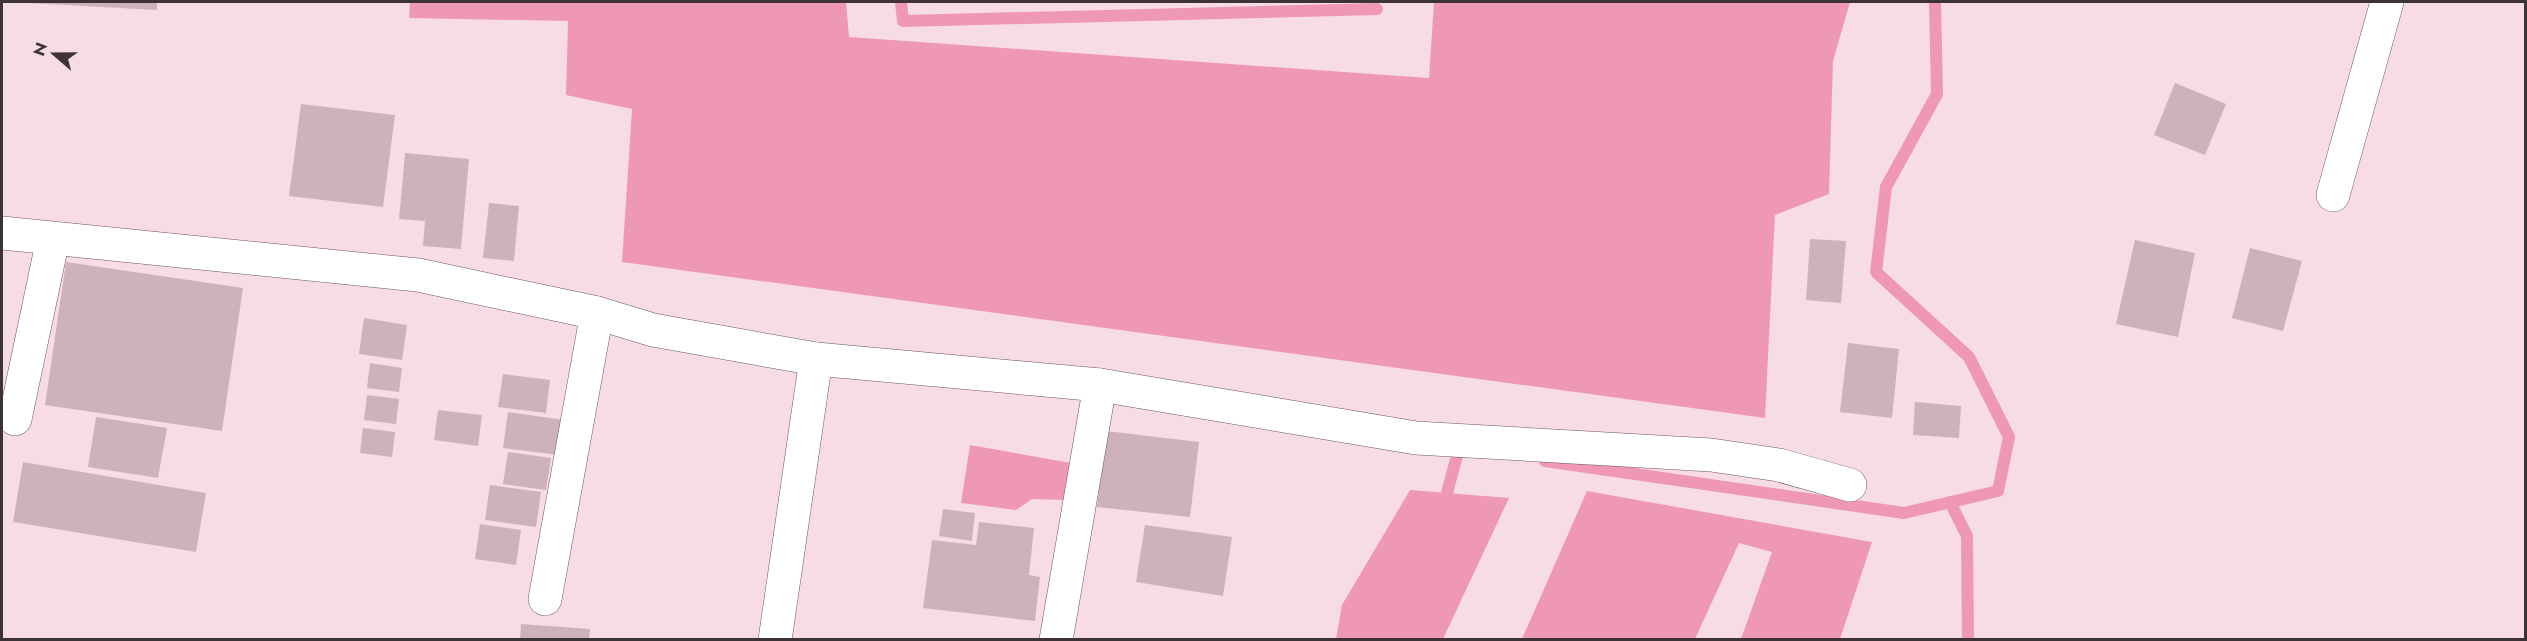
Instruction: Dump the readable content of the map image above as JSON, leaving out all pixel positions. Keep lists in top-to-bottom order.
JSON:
{
  "north": "left"
}
